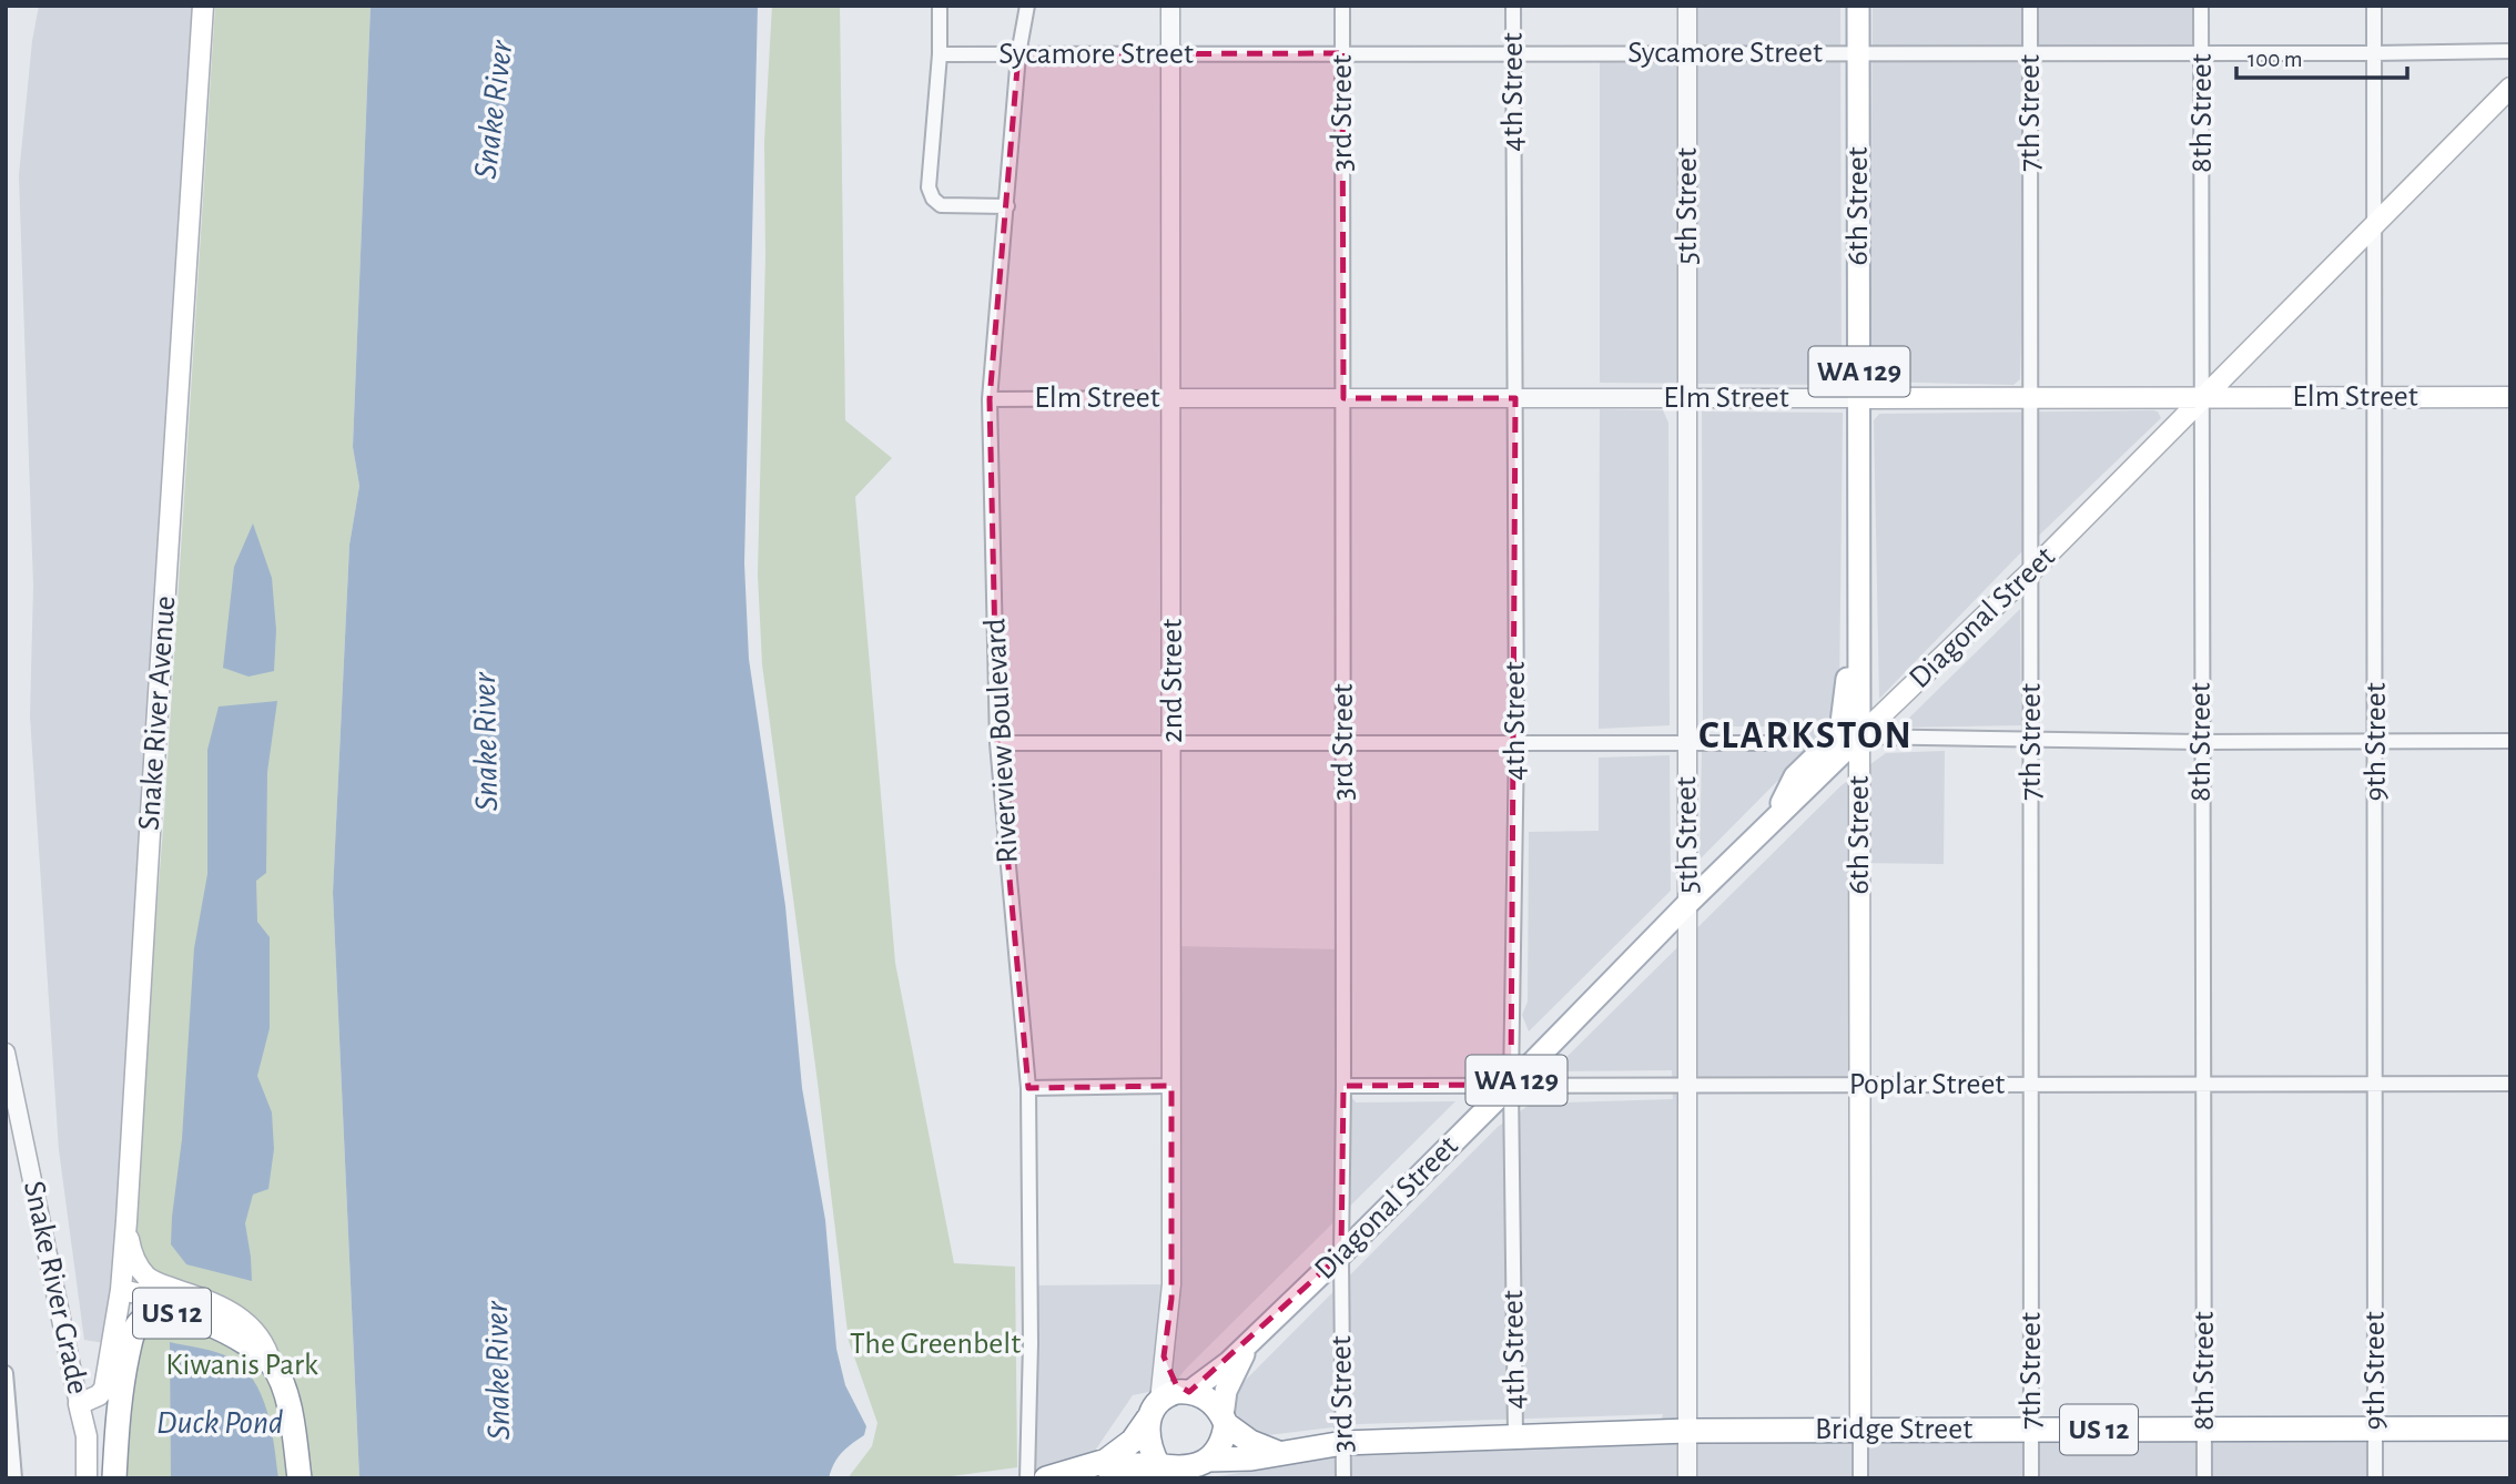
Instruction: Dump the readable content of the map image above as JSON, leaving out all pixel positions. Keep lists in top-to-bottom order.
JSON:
{
  "streets": {
    "highway": ["US 12", "Bridge Street"],
    "main road": [
      "6th Street",
      "WA 129",
      "Elm Street",
      "Diagonal Street",
      "Snake River Avenue",
      "Snake River Grade"
    ],
    "street": [
      "Sycamore Street",
      "4th Street",
      "3rd Street",
      "7th Street",
      "8th Street",
      "5th Street",
      "2nd Street",
      "Riverview Boulevard",
      "9th Street",
      "Poplar Street"
    ]
  },
  "crossings": [
    ["Sycamore Street", "4th Street"],
    ["Sycamore Street", "3rd Street"],
    ["Sycamore Street", "7th Street"],
    ["Sycamore Street", "8th Street"],
    ["Sycamore Street", "5th Street"],
    ["Sycamore Street", "6th Street"],
    ["Sycamore Street", "2nd Street"],
    ["Sycamore Street", "Riverview Boulevard"],
    ["Sycamore Street", "9th Street"],
    ["4th Street", "Elm Street"],
    ["4th Street", "Diagonal Street"],
    ["4th Street", "Poplar Street"],
    ["4th Street", "Bridge Street"],
    ["3rd Street", "Elm Street"],
    ["3rd Street", "Diagonal Street"],
    ["3rd Street", "Poplar Street"],
    ["3rd Street", "Bridge Street"],
    ["7th Street", "Elm Street"],
    ["7th Street", "Diagonal Street"],
    ["7th Street", "Poplar Street"],
    ["7th Street", "Bridge Street"],
    ["8th Street", "Elm Street"],
    ["8th Street", "Diagonal Street"],
    ["8th Street", "Poplar Street"],
    ["8th Street", "Bridge Street"],
    ["5th Street", "Elm Street"],
    ["5th Street", "Diagonal Street"],
    ["5th Street", "Poplar Street"],
    ["5th Street", "Bridge Street"],
    ["6th Street", "WA 129"],
    ["6th Street", "Elm Street"],
    ["6th Street", "Diagonal Street"],
    ["6th Street", "Poplar Street"],
    ["6th Street", "Bridge Street"],
    ["WA 129", "Diagonal Street"],
    ["Elm Street", "Diagonal Street"],
    ["Elm Street", "2nd Street"],
    ["Elm Street", "Riverview Boulevard"],
    ["Elm Street", "9th Street"],
    ["Diagonal Street", "2nd Street"],
    ["Diagonal Street", "9th Street"],
    ["Diagonal Street", "Poplar Street"],
    ["Diagonal Street", "US 12"],
    ["Diagonal Street", "Bridge Street"],
    ["2nd Street", "US 12"],
    ["2nd Street", "Bridge Street"],
    ["Snake River Avenue", "Snake River Grade"],
    ["Snake River Avenue", "US 12"],
    ["9th Street", "Poplar Street"],
    ["9th Street", "Bridge Street"],
    ["US 12", "Bridge Street"]
  ],
  "districts": ["CLARKSTON"],
  "water": ["Snake River", "Duck Pond"],
  "parks": ["The Greenbelt", "Kiwanis Park"],
  "scale_bar": "100 m"
}
